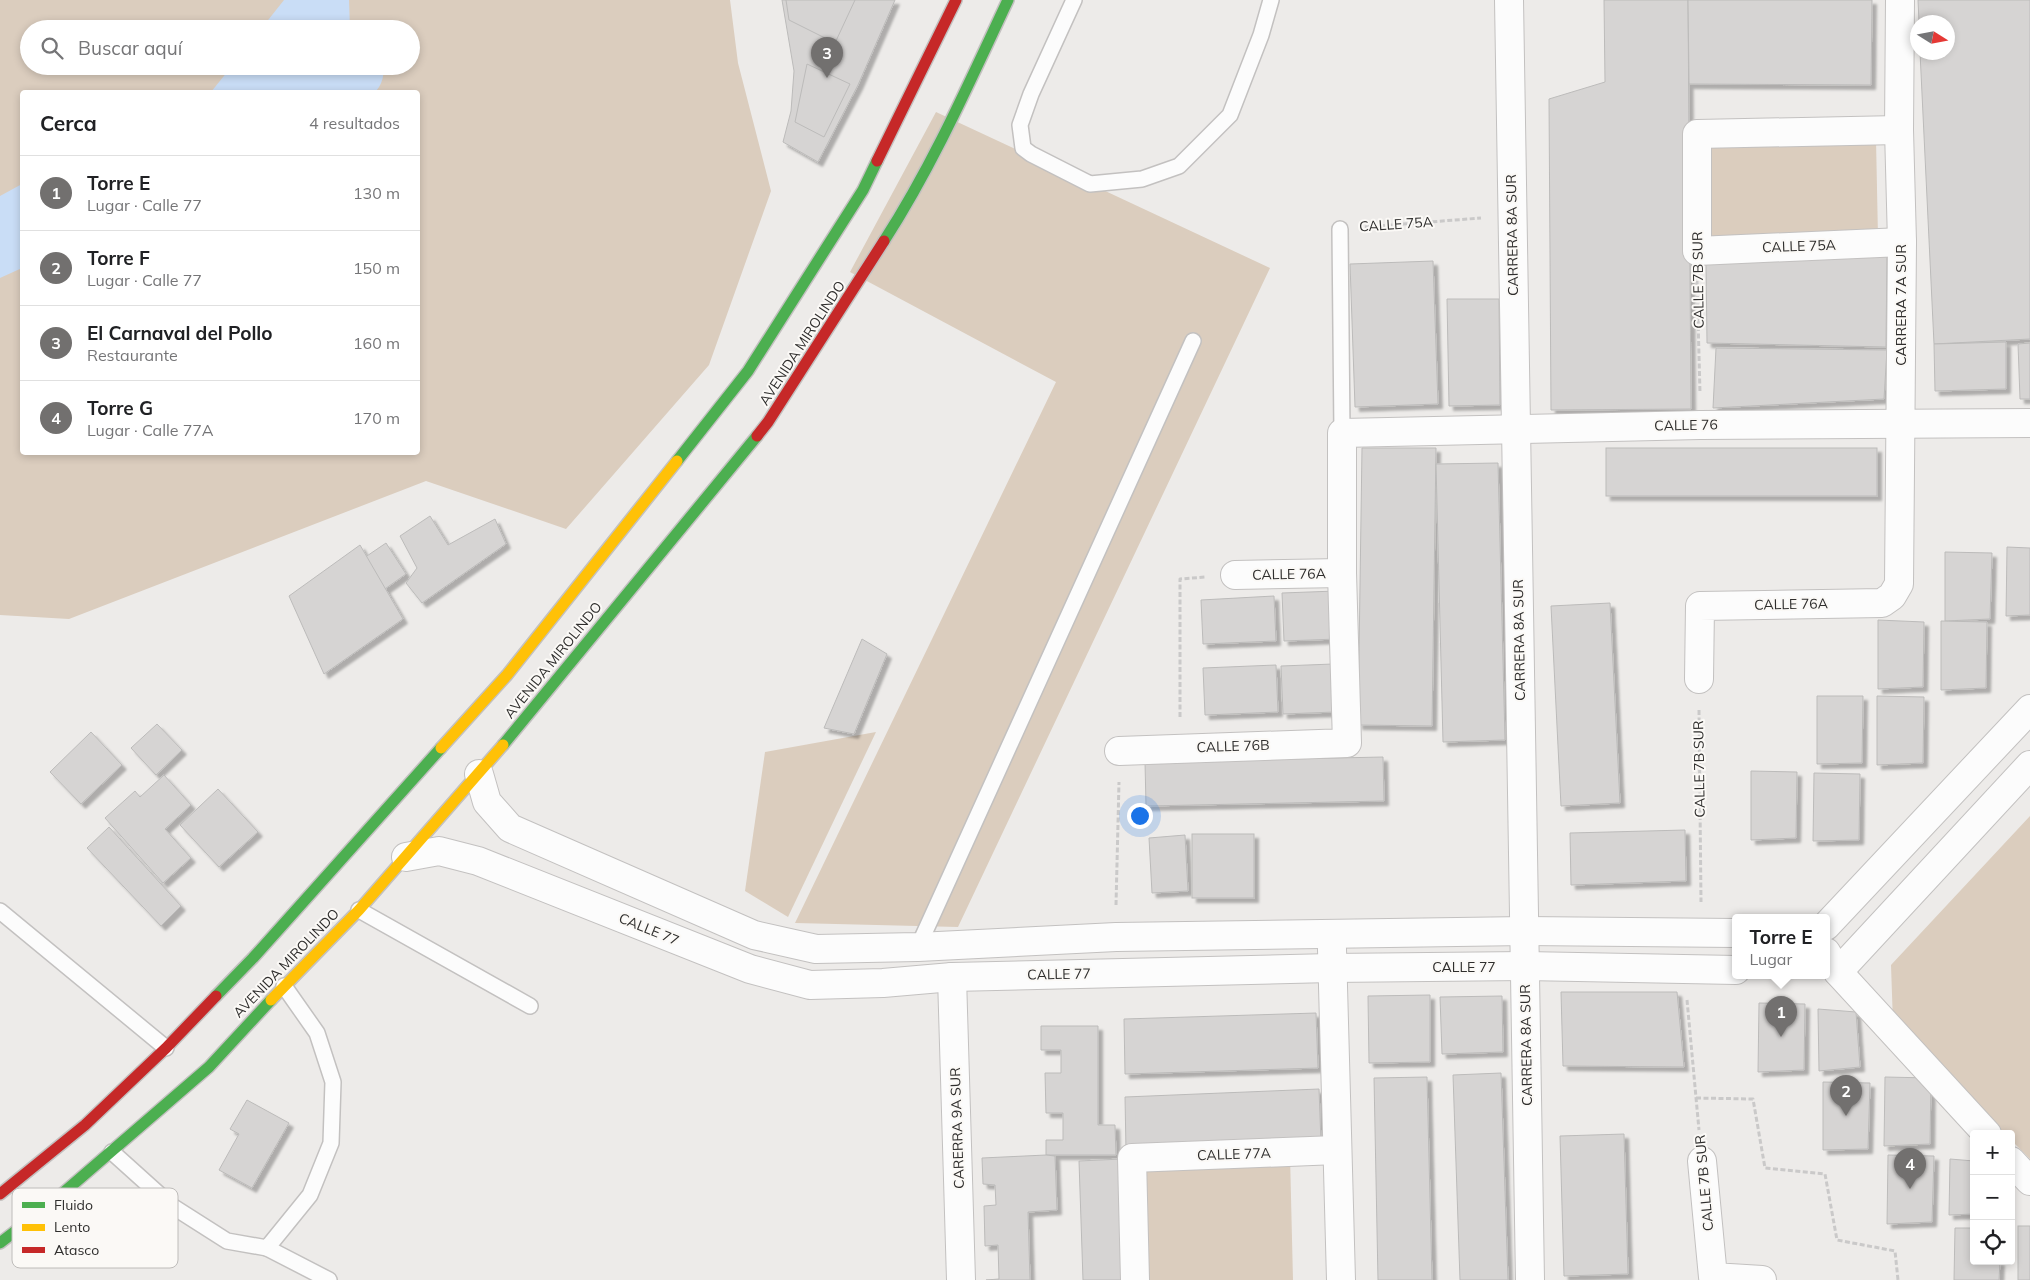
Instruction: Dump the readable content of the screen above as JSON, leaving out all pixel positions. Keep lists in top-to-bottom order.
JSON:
{
  "streets": {
    "main road": ["AVENIDA MIROLINDO"],
    "street": [
      "CALLE 75A",
      "CARRERA 8A SUR",
      "CALLE 7B SUR",
      "CARRERA 7A SUR",
      "CALLE 76",
      "CALLE 76A",
      "CALLE 76B",
      "CALLE 77",
      "CARERRA 9A SUR",
      "CALLE 77A"
    ]
  },
  "crossings": [
    ["CALLE 75A", "CARRERA 8A SUR"],
    ["CALLE 75A", "CALLE 7B SUR"],
    ["CALLE 75A", "CARRERA 7A SUR"],
    ["CARRERA 8A SUR", "CALLE 76"],
    ["CARRERA 8A SUR", "CALLE 77"],
    ["CALLE 7B SUR", "CARRERA 7A SUR"],
    ["CALLE 7B SUR", "CALLE 76"],
    ["CALLE 7B SUR", "CALLE 76A"],
    ["CALLE 7B SUR", "CALLE 77"],
    ["CARRERA 7A SUR", "CALLE 76"],
    ["CARRERA 7A SUR", "CALLE 76A"],
    ["AVENIDA MIROLINDO", "CALLE 77"],
    ["CALLE 76A", "CALLE 76B"],
    ["CALLE 77", "CARERRA 9A SUR"]
  ],
  "legend": ["Fluido", "Lento", "Atasco"],
  "north": "right",
  "page": {
    "search": "Buscar aquí",
    "pins": [
      "3",
      "1",
      "2",
      "4"
    ],
    "heading": ["Cerca", "4 resultados"],
    "list": [
      {
        "mark": "1",
        "name": "Torre E",
        "note": "Lugar · Calle 77",
        "value": "130 m"
      },
      {
        "mark": "2",
        "name": "Torre F",
        "note": "Lugar · Calle 77",
        "value": "150 m"
      },
      {
        "mark": "3",
        "name": "El Carnaval del Pollo",
        "note": "Restaurante",
        "value": "160 m"
      },
      {
        "mark": "4",
        "name": "Torre G",
        "note": "Lugar · Calle 77A",
        "value": "170 m"
      }
    ],
    "popup": ["Torre E", "Lugar"],
    "map_buttons": ["+", "−"]
  }
}
